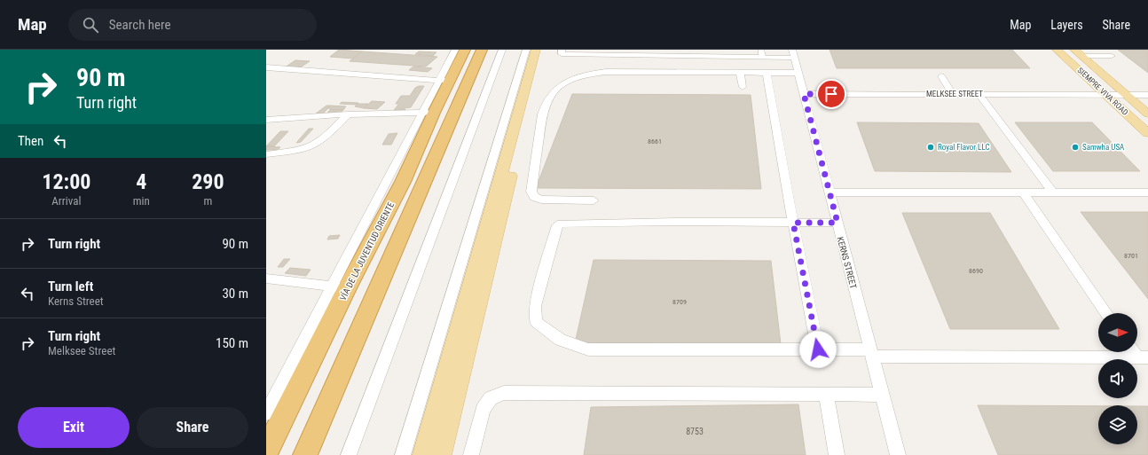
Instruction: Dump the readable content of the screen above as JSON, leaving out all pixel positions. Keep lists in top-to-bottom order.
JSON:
{
  "streets": {
    "highway": ["VÍA DE LA JUVENTUD ORIENTE"],
    "main road": ["SIEMPRE VIVA ROAD"],
    "street": ["MELKSEE STREET", "KERNS STREET"]
  },
  "crossings": [
    ["SIEMPRE VIVA ROAD", "MELKSEE STREET"],
    ["MELKSEE STREET", "KERNS STREET"]
  ],
  "places": ["Royal Flavor LLC", "Samwha USA"],
  "house_numbers": [
    "8661",
    "8701",
    "8690",
    "8709",
    "8753"
  ],
  "north": "right",
  "page": {
    "header": "Map",
    "search": "Search here",
    "nav": ["Map", "Layers", "Share"],
    "turn": ["90 m", "Turn right"],
    "then": "Then",
    "eta": [
      "12:00",
      "Arrival",
      "4",
      "min",
      "290",
      "m"
    ],
    "list": [
      {
        "name": "Turn right",
        "value": "90 m"
      },
      {
        "name": "Turn left",
        "note": "Kerns Street",
        "value": "30 m"
      },
      {
        "name": "Turn right",
        "note": "Melksee Street",
        "value": "150 m"
      }
    ],
    "buttons": ["Exit", "Share"]
  }
}
